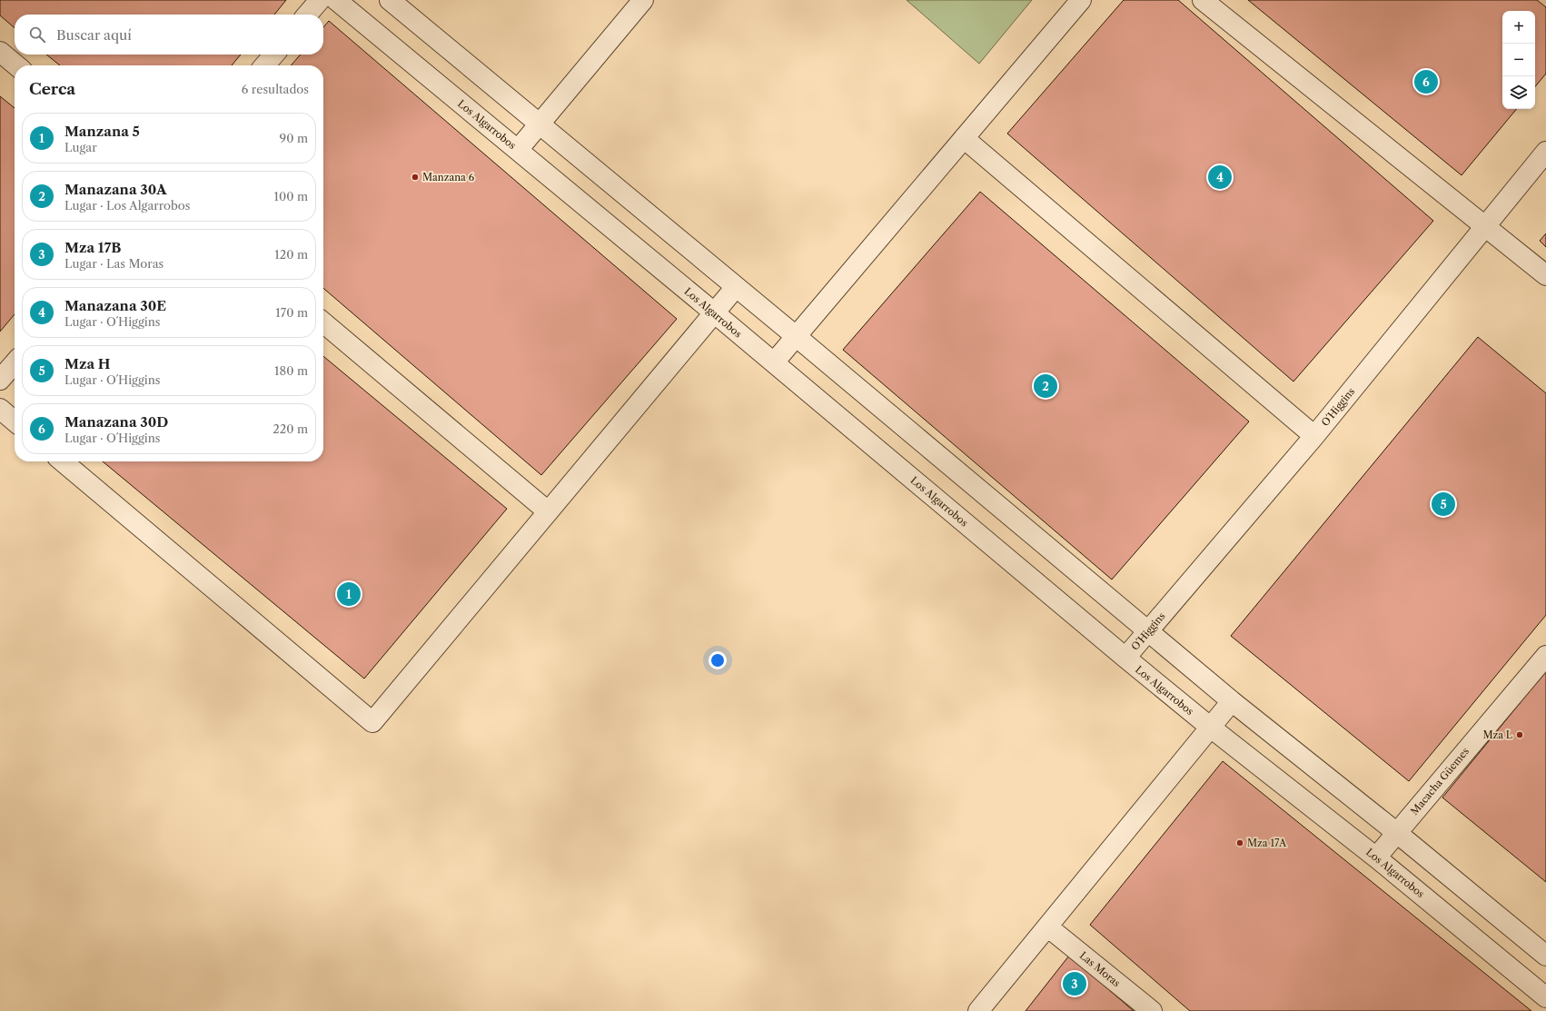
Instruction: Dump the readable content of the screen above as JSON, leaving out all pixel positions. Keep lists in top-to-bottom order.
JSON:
{
  "streets": {
    "street": [
      "Los Algarrobos",
      "O´Higgins",
      "Macacha Güemes",
      "Las Moras"
    ]
  },
  "crossings": [
    ["Los Algarrobos", "O´Higgins"],
    ["Los Algarrobos", "Macacha Güemes"]
  ],
  "places": ["Manzana 6", "Mza L", "Mza 17A"],
  "page": {
    "map_buttons": ["+", "−"],
    "search": "Buscar aquí",
    "heading": ["Cerca", "6 resultados"],
    "pins": [
      "6",
      "4",
      "2",
      "5",
      "1",
      "3"
    ],
    "list": [
      {
        "mark": "1",
        "name": "Manzana 5",
        "note": "Lugar",
        "value": "90 m"
      },
      {
        "mark": "2",
        "name": "Manazana 30A",
        "note": "Lugar · Los Algarrobos",
        "value": "100 m"
      },
      {
        "mark": "3",
        "name": "Mza 17B",
        "note": "Lugar · Las Moras",
        "value": "120 m"
      },
      {
        "mark": "4",
        "name": "Manazana 30E",
        "note": "Lugar · O´Higgins",
        "value": "170 m"
      },
      {
        "mark": "5",
        "name": "Mza H",
        "note": "Lugar · O´Higgins",
        "value": "180 m"
      },
      {
        "mark": "6",
        "name": "Manazana 30D",
        "note": "Lugar · O´Higgins",
        "value": "220 m"
      }
    ]
  }
}
